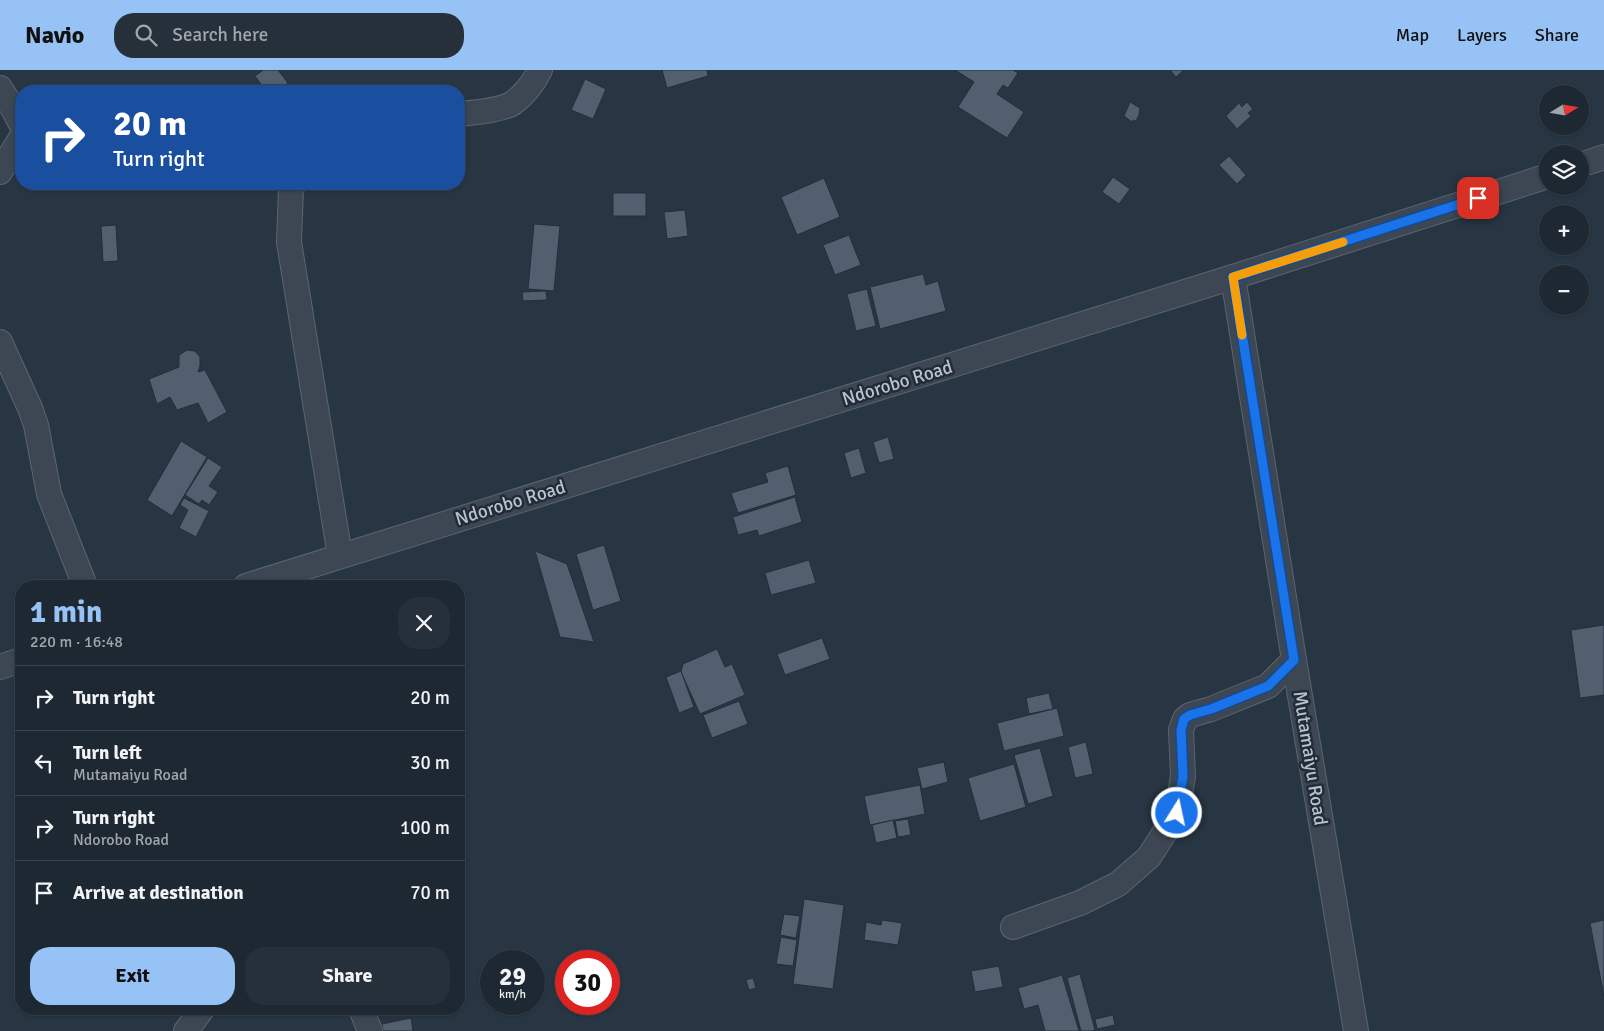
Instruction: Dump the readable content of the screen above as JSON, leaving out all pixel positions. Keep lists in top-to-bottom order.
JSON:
{
  "streets": {
    "street": ["Ndorobo Road", "Mutamaiyu Road"]
  },
  "crossings": [
    ["Ndorobo Road", "Mutamaiyu Road"]
  ],
  "north": "right",
  "page": {
    "header": "Navio",
    "search": "Search here",
    "nav": ["Map", "Layers", "Share"],
    "map_buttons": ["+", "−"],
    "turn": ["20 m", "Turn right"],
    "heading": ["1 min", "220 m · 16:48"],
    "list": [
      {
        "name": "Turn right",
        "value": "20 m"
      },
      {
        "name": "Turn left",
        "note": "Mutamaiyu Road",
        "value": "30 m"
      },
      {
        "name": "Turn right",
        "note": "Ndorobo Road",
        "value": "100 m"
      },
      {
        "name": "Arrive at destination",
        "value": "70 m"
      }
    ],
    "buttons": ["Exit", "Share"],
    "speed": "29 km/h",
    "limit": "30"
  }
}
